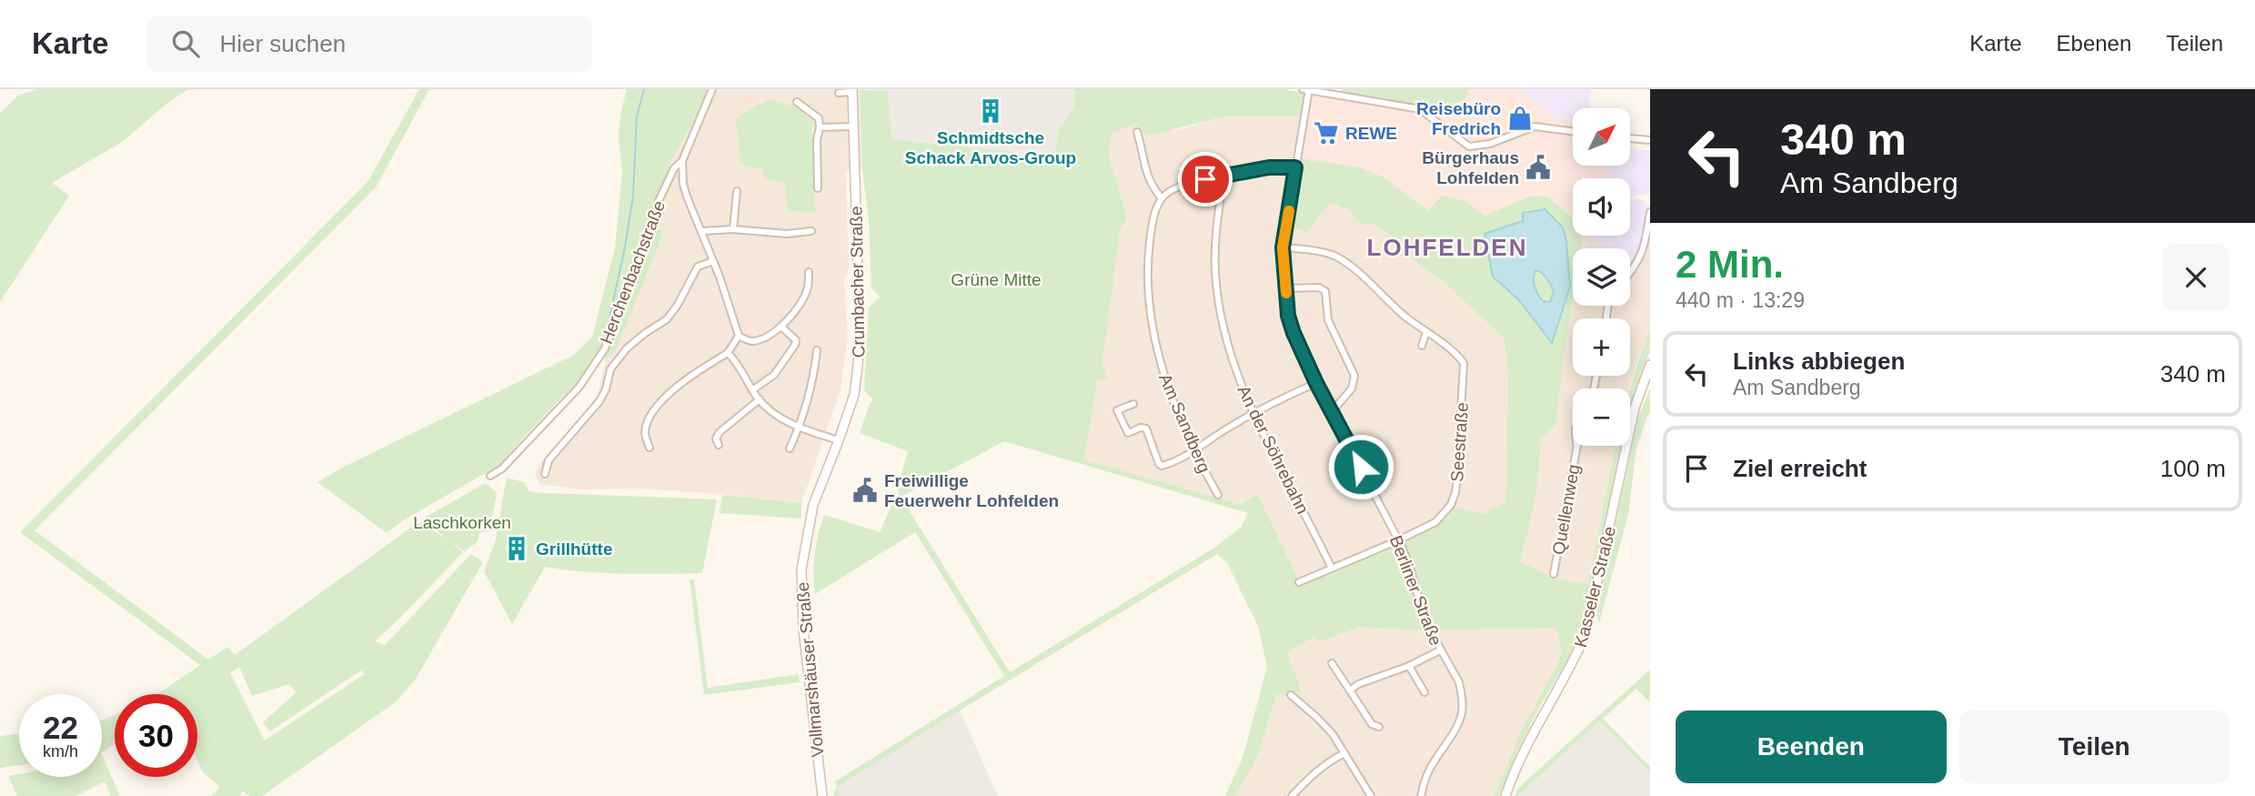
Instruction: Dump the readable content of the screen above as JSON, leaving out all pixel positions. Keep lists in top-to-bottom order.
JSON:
{
  "streets": {
    "main road": ["Crumbacher Straße", "Kasseler Straße", "Vollmarshäuser Straße"],
    "street": [
      "Herchenbachstraße",
      "Am Sandberg",
      "Seestraße",
      "An der Söhrebahn",
      "Quellenweg",
      "Berliner Straße"
    ]
  },
  "crossings": [
    ["Crumbacher Straße", "Vollmarshäuser Straße"],
    ["Seestraße", "Berliner Straße"]
  ],
  "districts": ["LOHFELDEN"],
  "parks": ["Grüne Mitte", "Laschkorken"],
  "places": {
    "building": ["Schmidtsche Schack Arvos-Group", "Grillhütte"],
    "shop": ["Reisebüro Fredrich"],
    "supermarket": ["REWE"],
    "public building": ["Bürgerhaus Lohfelden", "Freiwillige Feuerwehr Lohfelden"]
  },
  "north": "top right",
  "page": {
    "header": "Karte",
    "search": "Hier suchen",
    "nav": ["Karte", "Ebenen", "Teilen"],
    "turn": ["340 m", "Am Sandberg"],
    "map_buttons": ["+", "−"],
    "heading": ["2 Min.", "440 m · 13:29"],
    "list": [
      {
        "name": "Links abbiegen",
        "note": "Am Sandberg",
        "value": "340 m"
      },
      {
        "name": "Ziel erreicht",
        "value": "100 m"
      }
    ],
    "speed": "22 km/h",
    "limit": "30",
    "buttons": ["Beenden", "Teilen"]
  }
}
